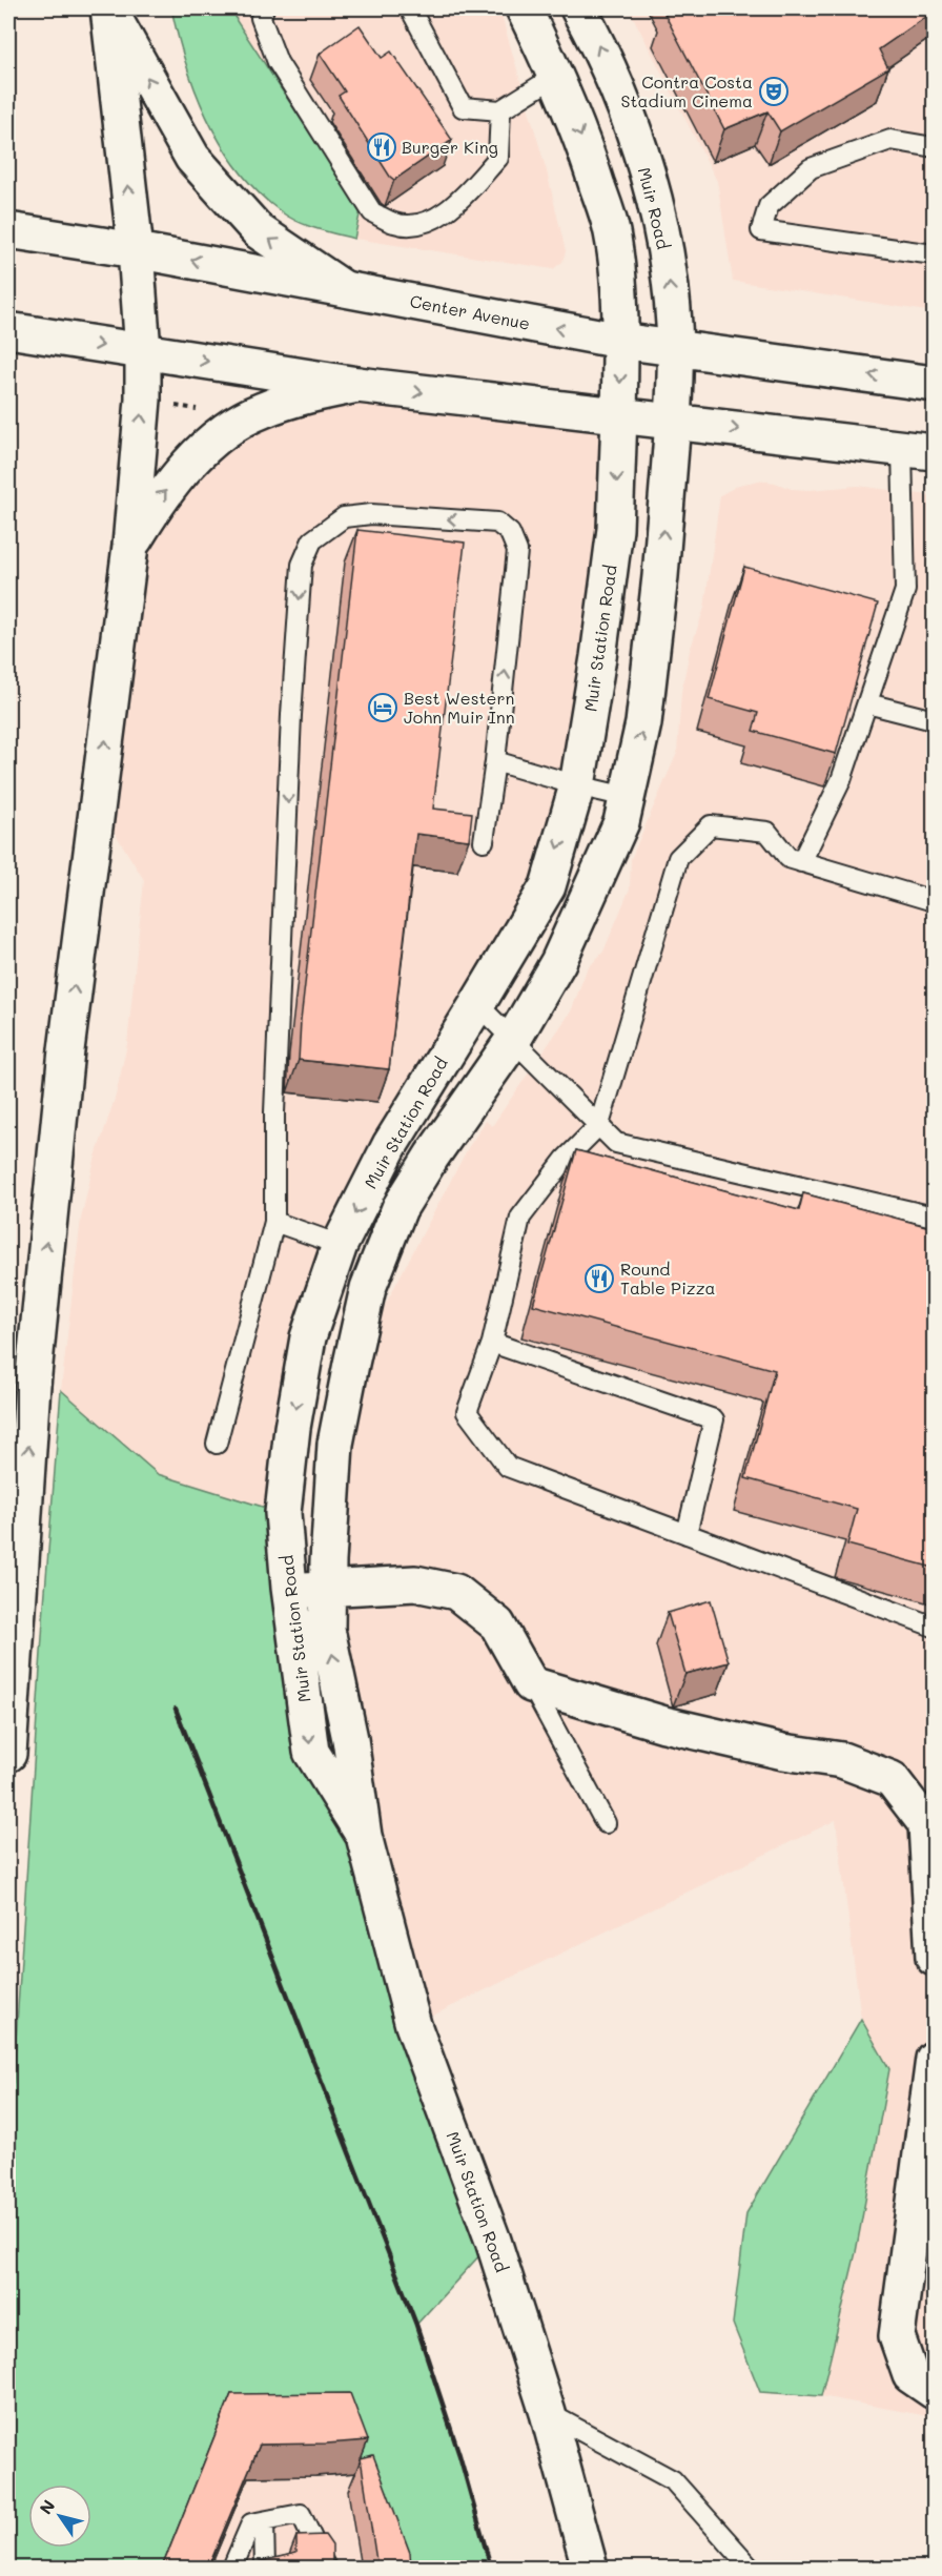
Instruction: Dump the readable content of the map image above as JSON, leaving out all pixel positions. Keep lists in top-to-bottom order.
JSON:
{
  "streets": {
    "main road": ["Muir Road", "Center Avenue", "Muir Station Road"]
  },
  "crossings": [
    ["Muir Road", "Center Avenue"],
    ["Muir Road", "Muir Station Road"]
  ],
  "places": {
    "theatre": ["Contra Costa Stadium Cinema"],
    "restaurant": ["Burger King", "Round Table Pizza"],
    "hotel": ["Best Western John Muir Inn"]
  },
  "north": "top left"
}
